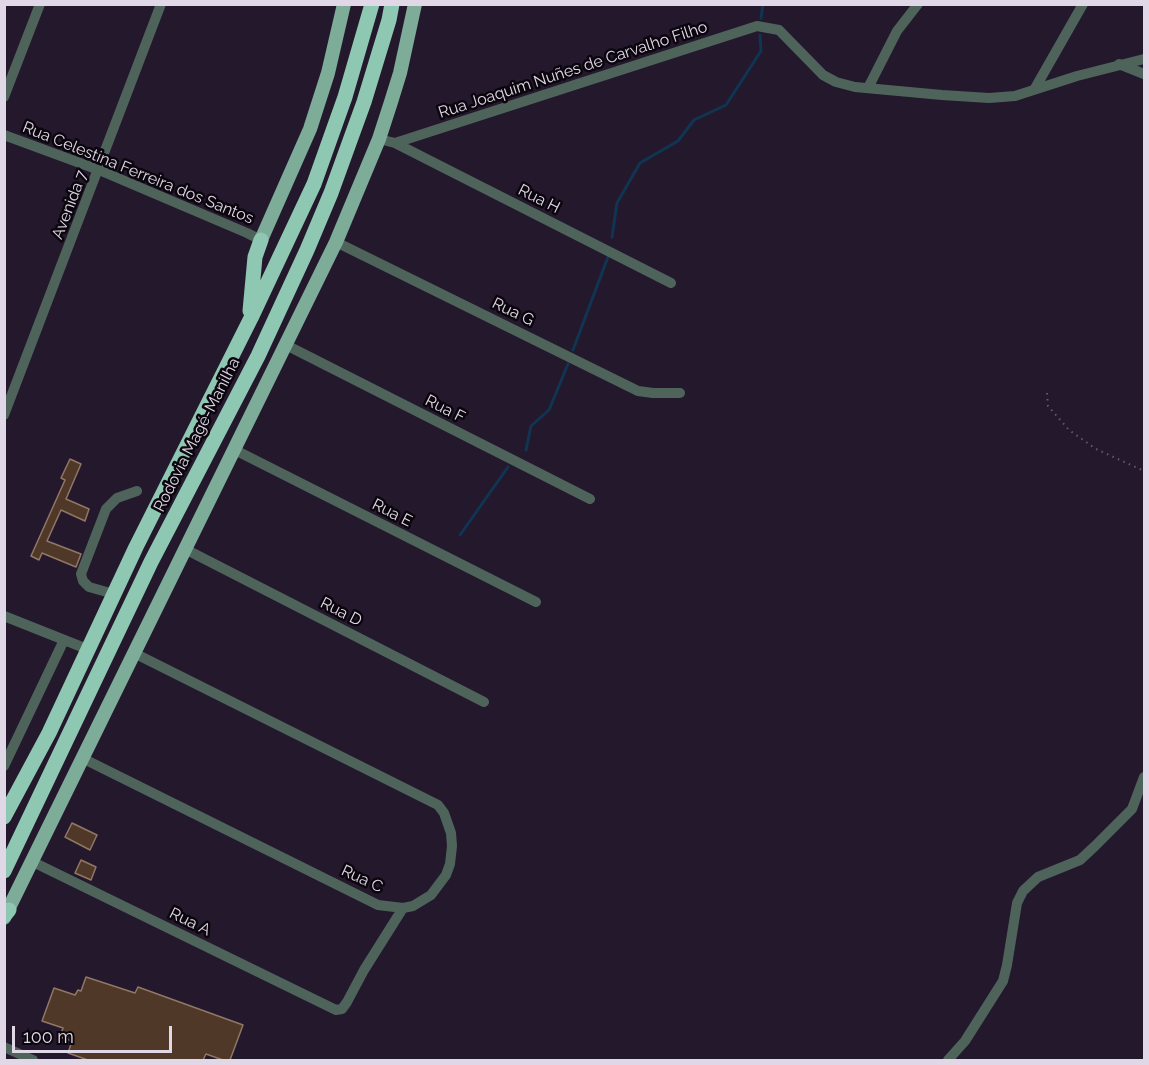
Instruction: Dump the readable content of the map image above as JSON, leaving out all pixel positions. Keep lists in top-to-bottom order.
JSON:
{
  "streets": {
    "highway": ["Rodovia Magé-Manilha"],
    "street": [
      "Rua Joaquim Nuñes de Carvalho Filho",
      "Rua Celestina Ferreira dos Santos",
      "Rua H",
      "Avenida 7",
      "Rua G",
      "Rua F",
      "Rua E",
      "Rua D",
      "Rua C",
      "Rua A"
    ]
  },
  "crossings": [
    ["Rua Joaquim Nuñes de Carvalho Filho", "Rua H"],
    ["Rua Celestina Ferreira dos Santos", "Avenida 7"],
    ["Rua C", "Rua A"]
  ],
  "scale_bar": "100 m"
}
